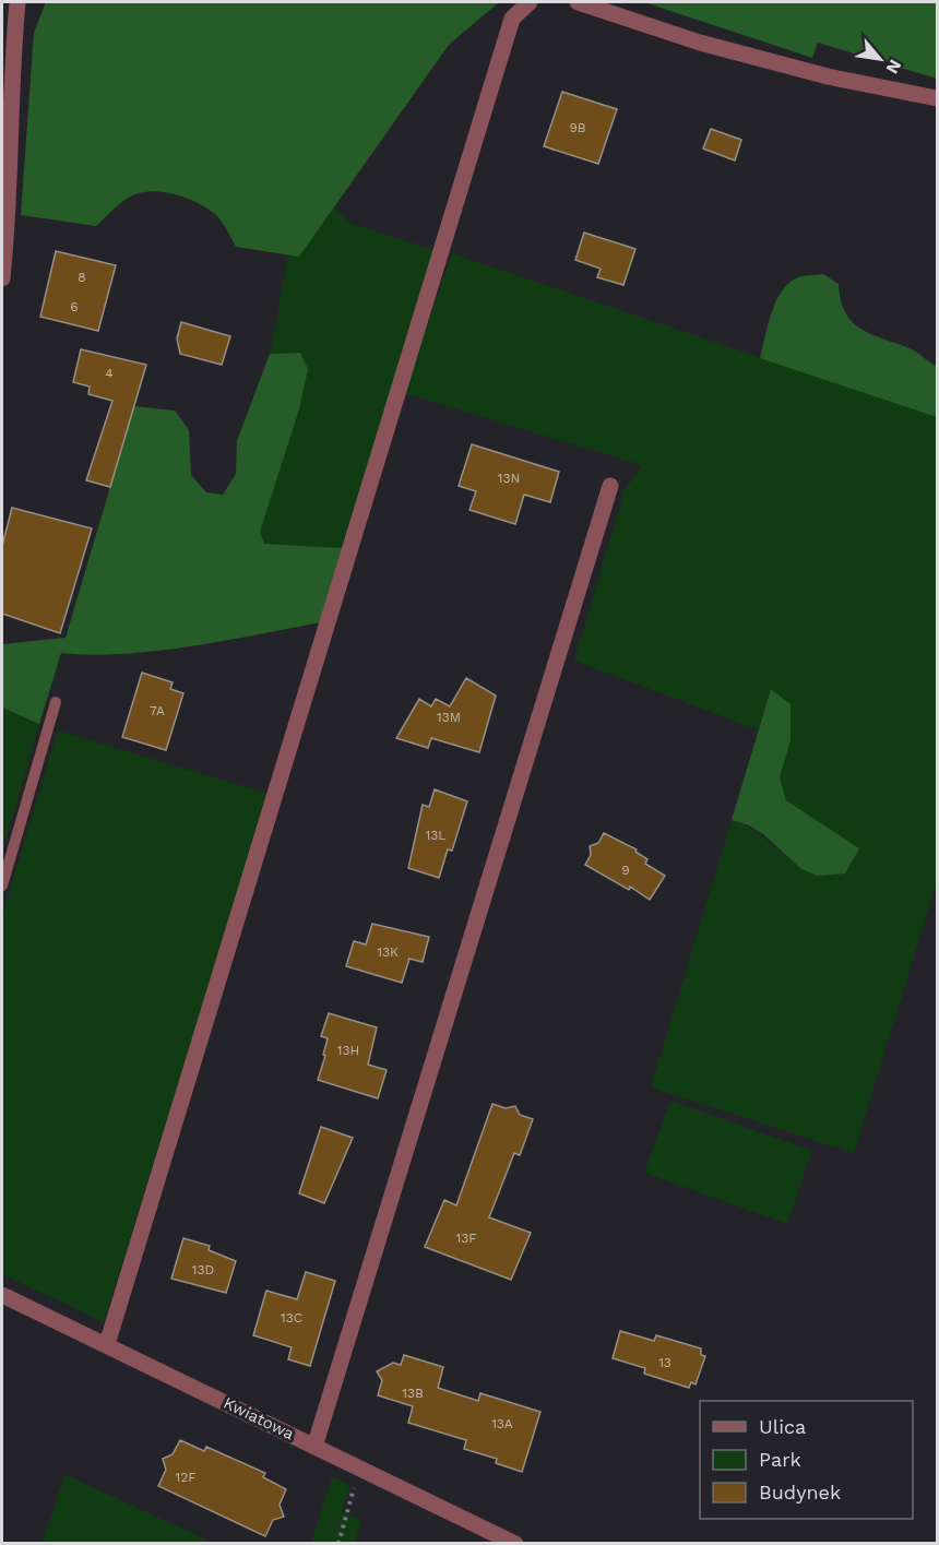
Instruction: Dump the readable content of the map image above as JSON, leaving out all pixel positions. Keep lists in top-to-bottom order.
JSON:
{
  "streets": {
    "street": ["Kwiatowa"]
  },
  "house_numbers": [
    "9B",
    "8",
    "6",
    "4",
    "13N",
    "7A",
    "13M",
    "13L",
    "9",
    "13K",
    "13H",
    "13F",
    "13D",
    "13C",
    "13",
    "13B",
    "13A",
    "12F"
  ],
  "legend": ["Ulica", "Park", "Budynek"],
  "north": "bottom right"
}
